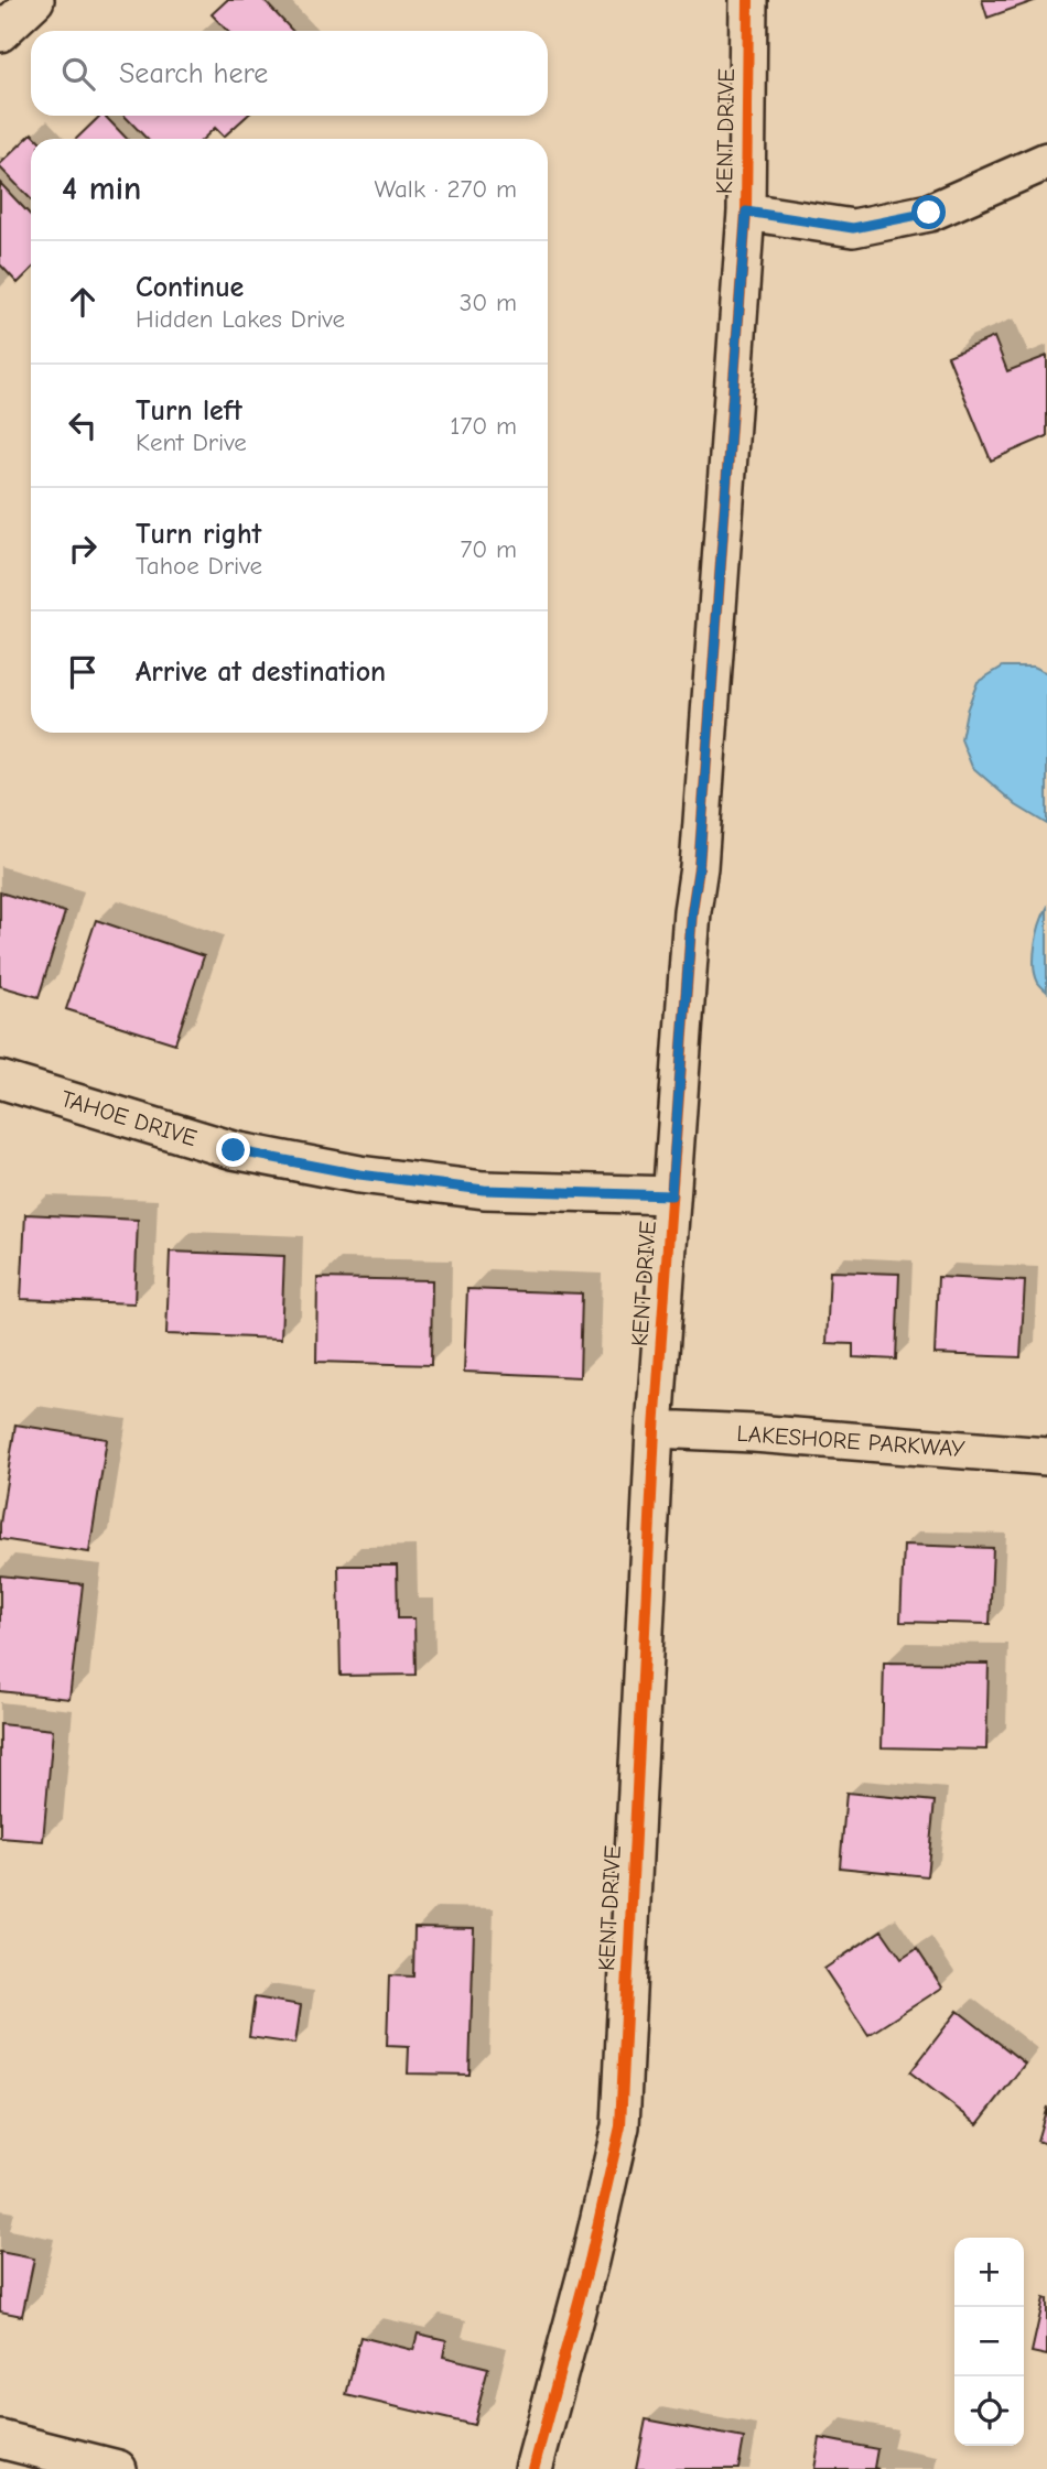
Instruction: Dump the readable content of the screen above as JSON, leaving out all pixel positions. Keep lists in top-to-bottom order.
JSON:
{
  "streets": {
    "street": ["KENT DRIVE", "TAHOE DRIVE", "LAKESHORE PARKWAY"]
  },
  "crossings": [
    ["KENT DRIVE", "TAHOE DRIVE"],
    ["KENT DRIVE", "LAKESHORE PARKWAY"]
  ],
  "page": {
    "search": "Search here",
    "heading": ["4 min", "Walk · 270 m"],
    "list": [
      ["Continue", "Hidden Lakes Drive", "30 m"],
      ["Turn left", "Kent Drive", "170 m"],
      ["Turn right", "Tahoe Drive", "70 m"],
      "Arrive at destination"
    ],
    "map_buttons": ["+", "−"]
  }
}
